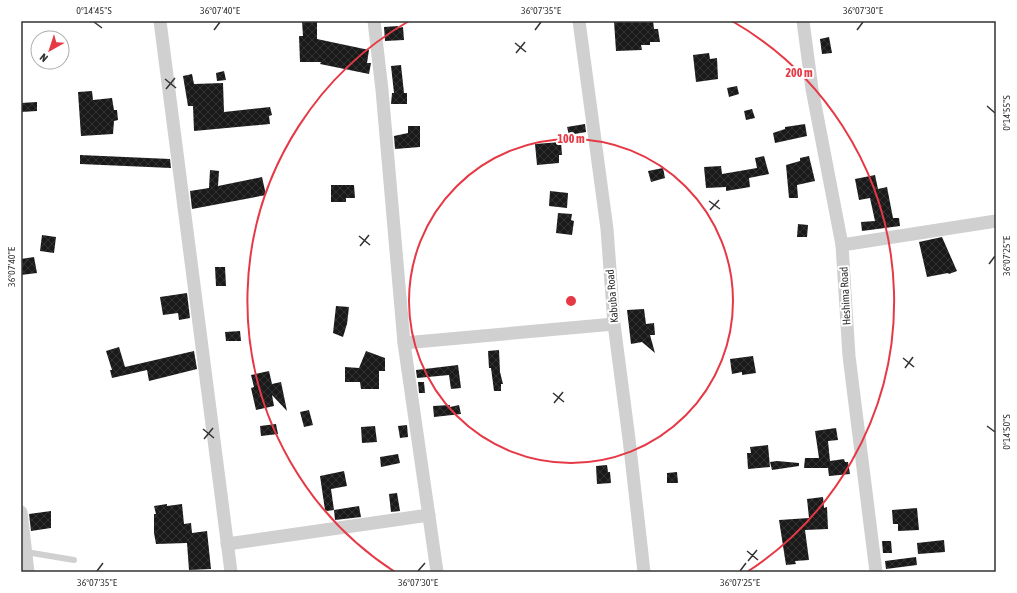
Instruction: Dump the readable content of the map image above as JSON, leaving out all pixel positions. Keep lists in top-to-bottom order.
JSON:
{
  "streets": {
    "street": ["Kabuba Road", "Heshima Road"]
  },
  "north": "bottom left",
  "coordinates": [
    "0°14'45\"S",
    "36°07'40\"E",
    "36°07'35\"E",
    "36°07'30\"E",
    "0°14'55\"S",
    "36°07'25\"E",
    "0°14'50\"S"
  ],
  "rings": ["200 m", "100 m"]
}
